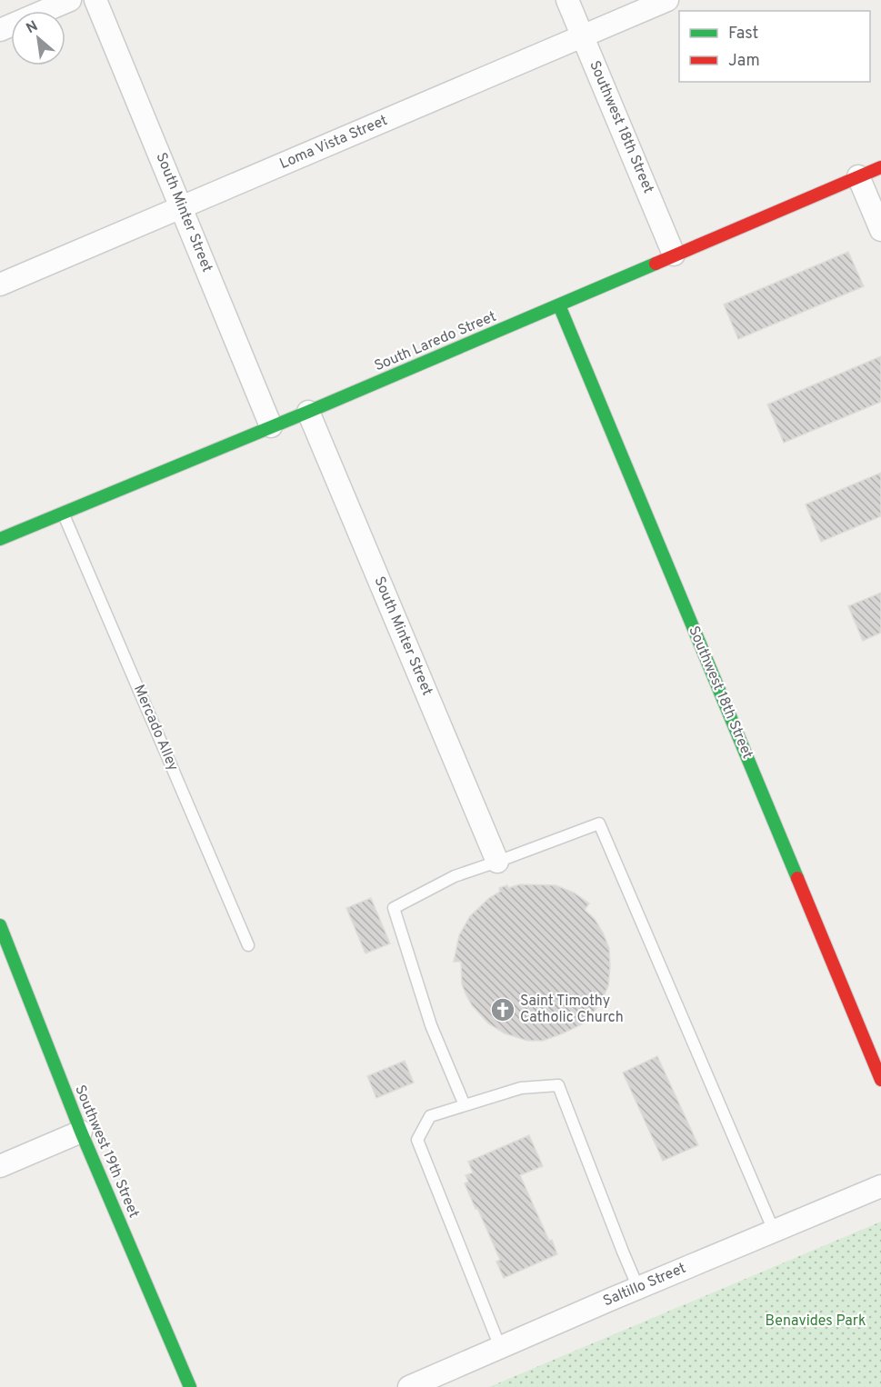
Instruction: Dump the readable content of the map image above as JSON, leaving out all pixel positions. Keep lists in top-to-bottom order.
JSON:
{
  "streets": {
    "street": [
      "Southwest 18th Street",
      "Loma Vista Street",
      "South Minter Street",
      "South Laredo Street",
      "Southwest 19th Street",
      "Saltillo Street"
    ],
    "lane": ["Mercado Alley"]
  },
  "crossings": [
    ["Southwest 18th Street", "Loma Vista Street"],
    ["Southwest 18th Street", "South Laredo Street"],
    ["Loma Vista Street", "South Minter Street"],
    ["South Minter Street", "South Laredo Street"],
    ["South Laredo Street", "Mercado Alley"]
  ],
  "parks": ["Benavides Park"],
  "places": {
    "church": ["Saint Timothy Catholic Church"]
  },
  "legend": ["Fast", "Jam"],
  "north": "top left"
}
